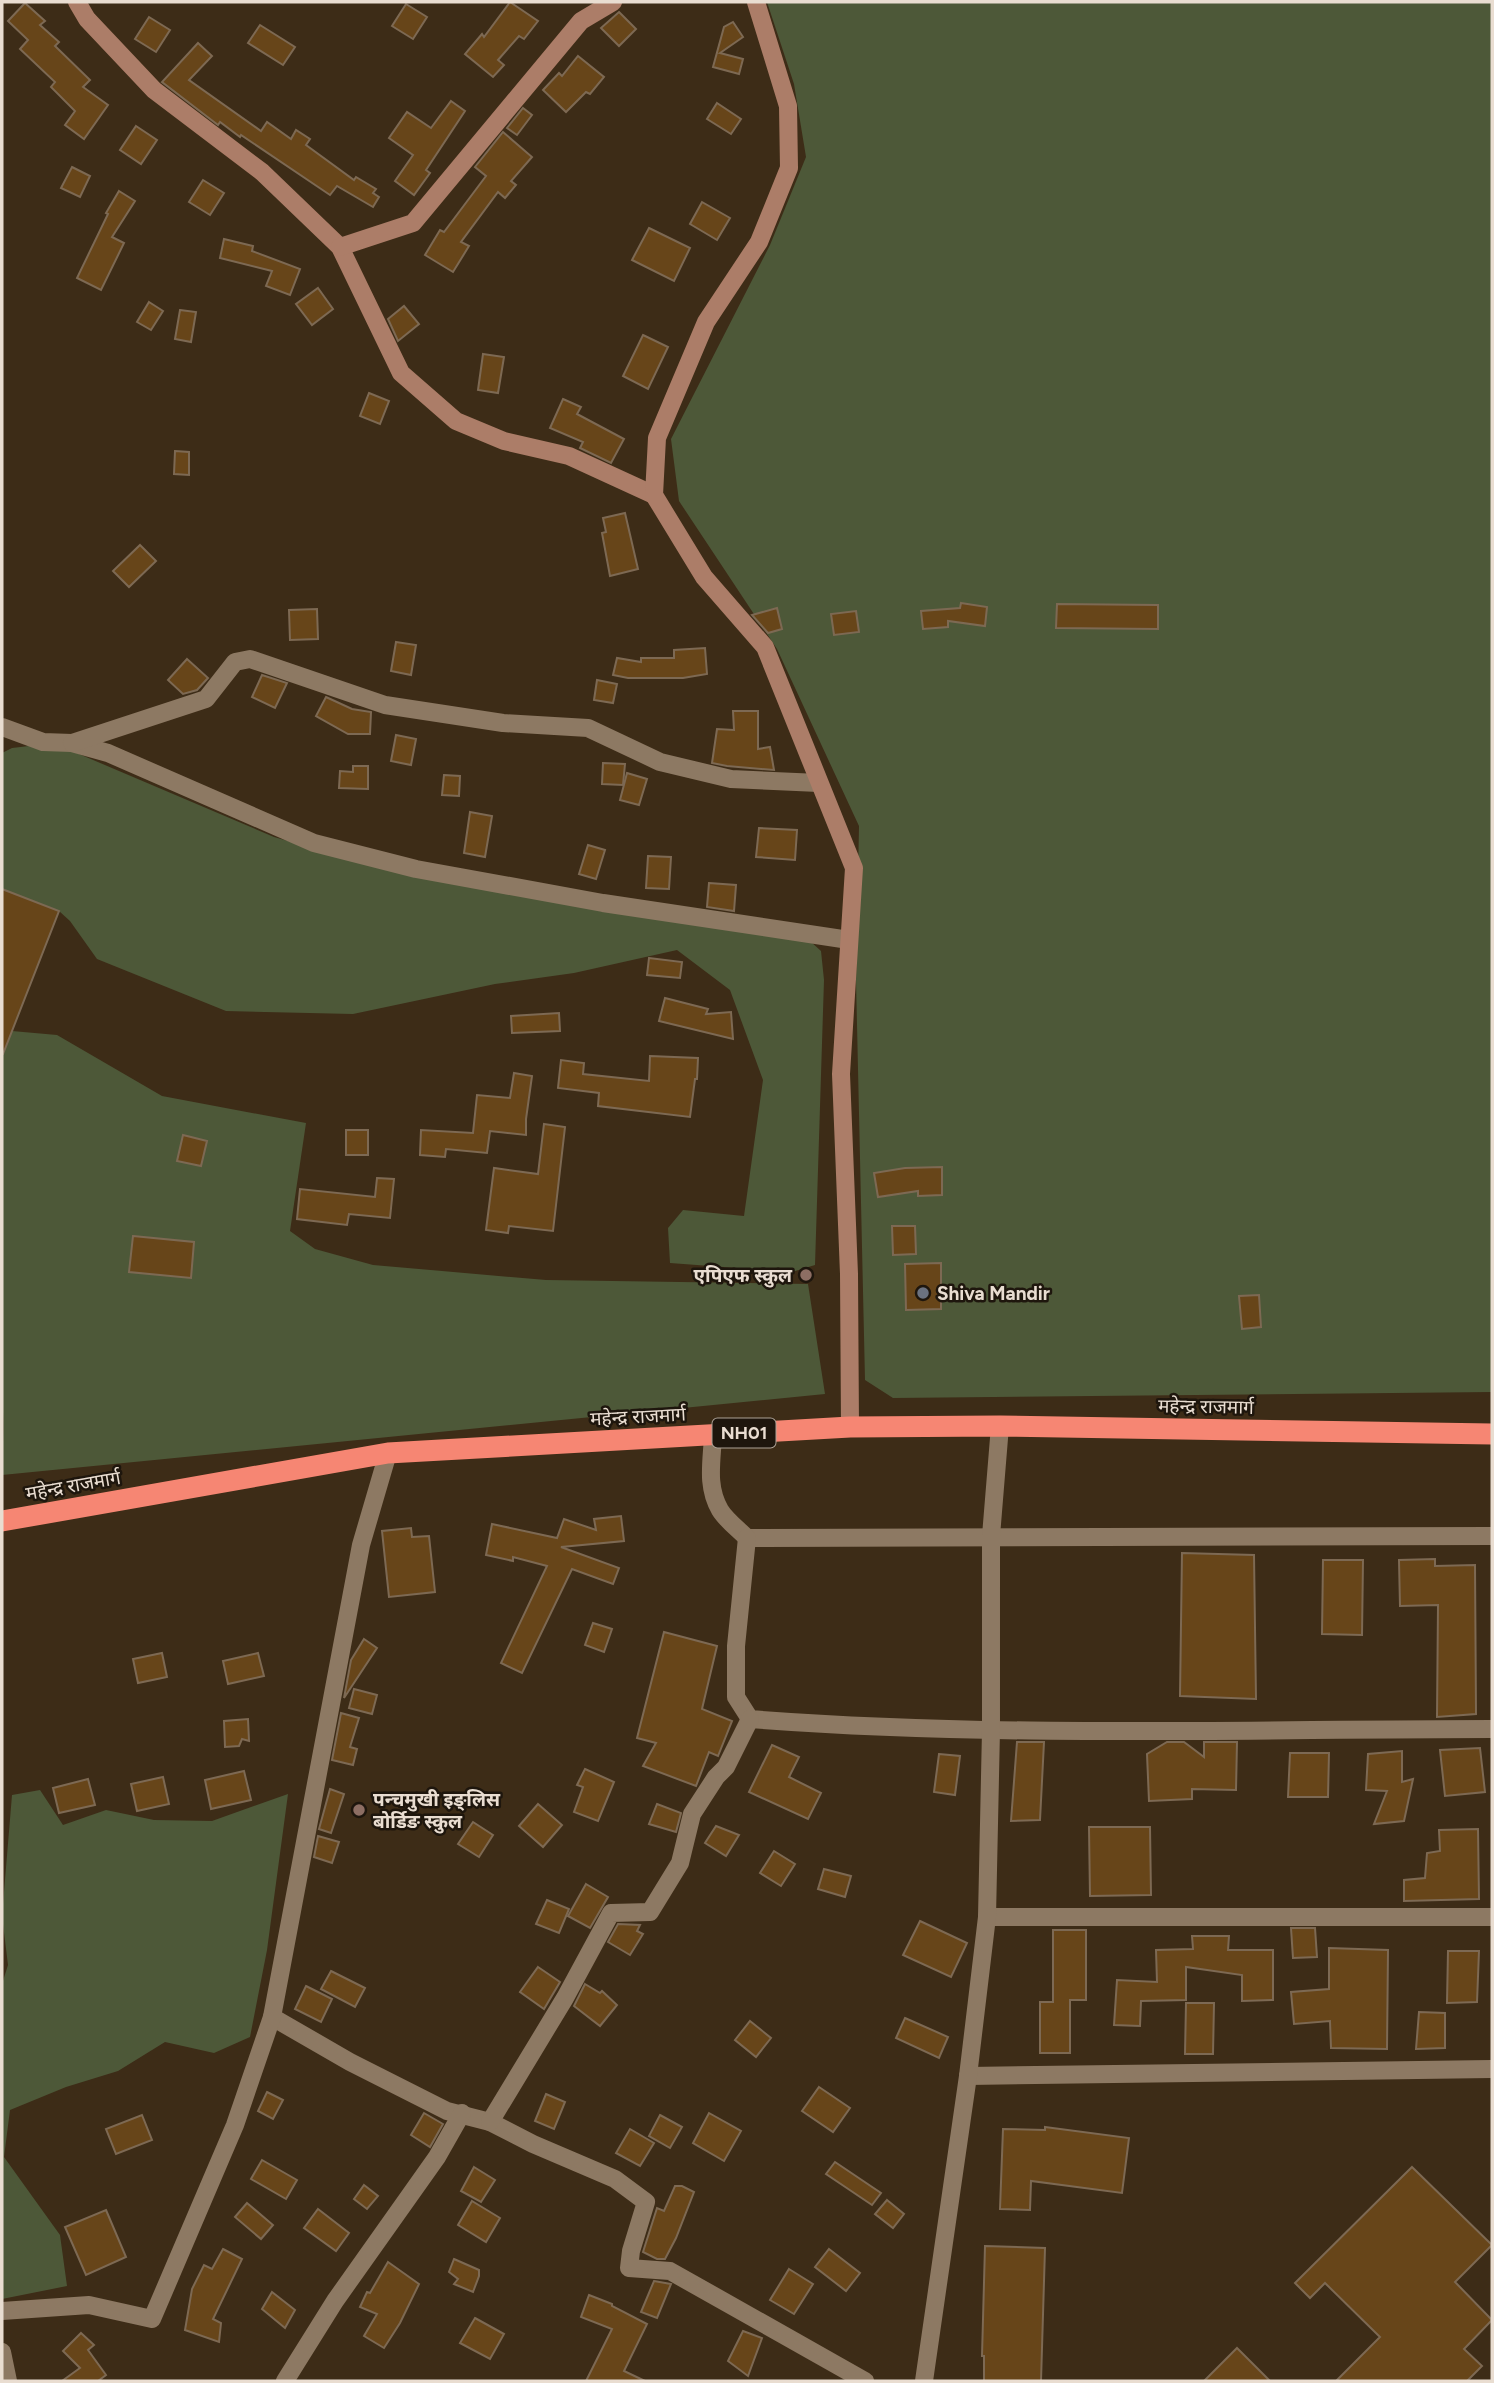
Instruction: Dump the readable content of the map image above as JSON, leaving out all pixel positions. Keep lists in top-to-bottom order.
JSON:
{
  "streets": {
    "highway": ["महेन्द्र राजमार्ग", "NH01"]
  },
  "places": ["एपिएफ स्कुल", "Shiva Mandir", "पन्चमुखी इङ्लिस बोर्डिङ स्कुल"]
}
